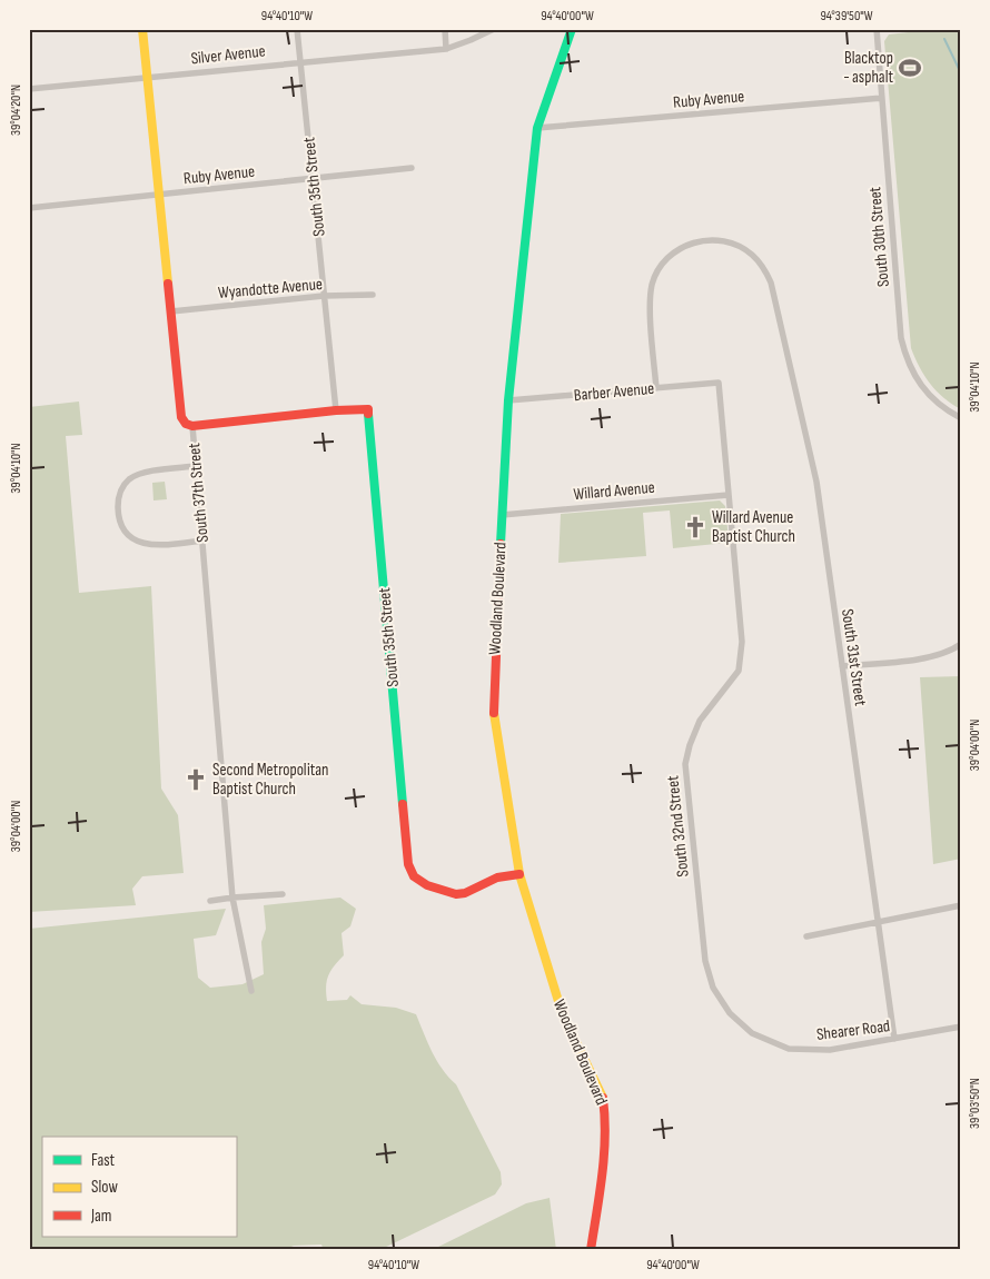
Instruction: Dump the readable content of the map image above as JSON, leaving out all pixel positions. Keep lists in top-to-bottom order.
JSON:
{
  "streets": {
    "street": [
      "Silver Avenue",
      "Ruby Avenue",
      "South 35th Street",
      "South 30th Street",
      "Wyandotte Avenue",
      "Barber Avenue",
      "Willard Avenue",
      "South 37th Street",
      "Woodland Boulevard",
      "South 31st Street",
      "South 32nd Street",
      "Shearer Road"
    ]
  },
  "crossings": [
    ["Silver Avenue", "South 35th Street"],
    ["Silver Avenue", "South 37th Street"],
    ["Ruby Avenue", "South 35th Street"],
    ["Ruby Avenue", "South 30th Street"],
    ["Ruby Avenue", "South 37th Street"],
    ["Ruby Avenue", "Woodland Boulevard"],
    ["South 35th Street", "Wyandotte Avenue"],
    ["South 35th Street", "Woodland Boulevard"],
    ["Wyandotte Avenue", "South 37th Street"],
    ["Barber Avenue", "Woodland Boulevard"],
    ["Barber Avenue", "South 31st Street"],
    ["Barber Avenue", "South 32nd Street"],
    ["Willard Avenue", "Woodland Boulevard"],
    ["Willard Avenue", "South 32nd Street"],
    ["South 31st Street", "Shearer Road"],
    ["South 32nd Street", "Shearer Road"]
  ],
  "places": {
    "sports": ["Blacktop - asphalt"],
    "church": ["Willard Avenue Baptist Church", "Second Metropolitan Baptist Church"]
  },
  "legend": ["Fast", "Slow", "Jam"],
  "coordinates": [
    "94°40'10\"W",
    "94°40'00\"W",
    "94°39'50\"W",
    "39°04'20\"N",
    "39°04'10\"N",
    "39°04'00\"N",
    "39°03'50\"N"
  ]
}
